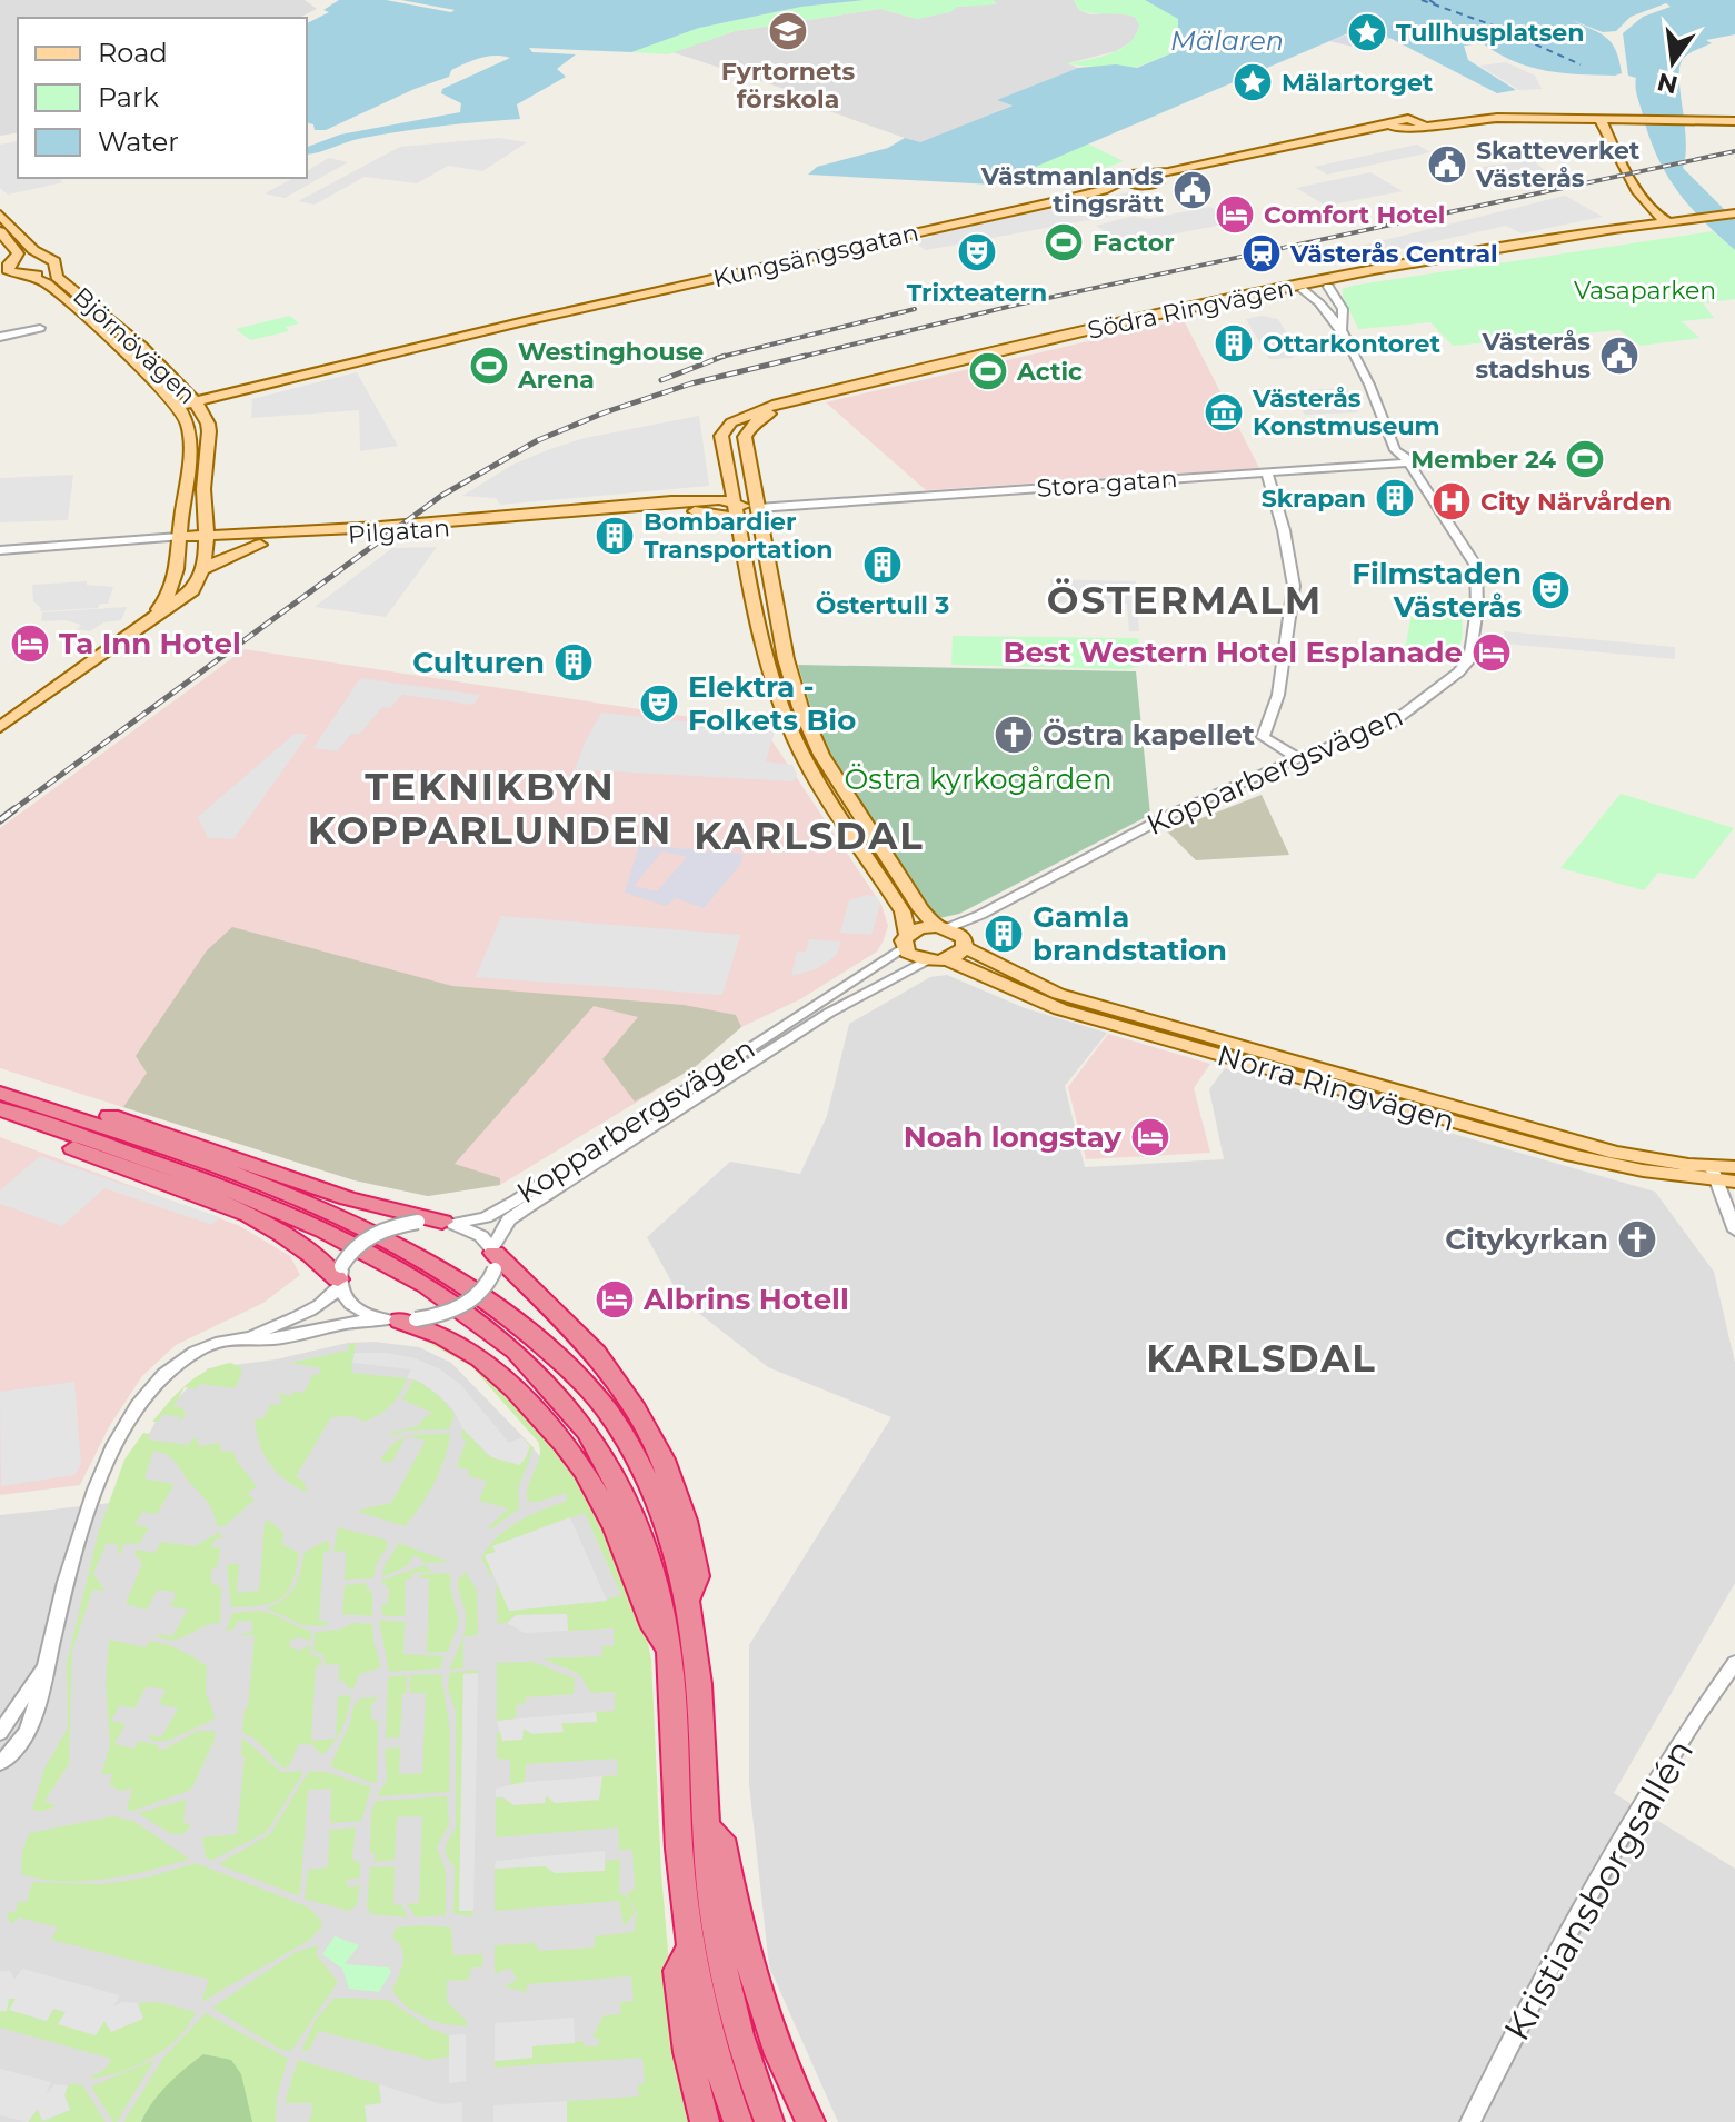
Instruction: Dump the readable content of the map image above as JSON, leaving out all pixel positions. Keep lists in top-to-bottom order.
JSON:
{
  "streets": {
    "main road": [
      "Kungsängsgatan",
      "Södra Ringvägen",
      "Björnövägen",
      "Pilgatan",
      "Norra Ringvägen"
    ],
    "street": ["Stora gatan", "Kopparbergsvägen", "Kristiansborgsallén"]
  },
  "crossings": [
    ["Kungsängsgatan", "Björnövägen"],
    ["Södra Ringvägen", "Kopparbergsvägen"],
    ["Björnövägen", "Pilgatan"],
    ["Stora gatan", "Pilgatan"],
    ["Stora gatan", "Kopparbergsvägen"],
    ["Kopparbergsvägen", "Norra Ringvägen"]
  ],
  "districts": [
    "ÖSTERMALM",
    "TEKNIKBYN KOPPARLUNDEN",
    "KARLSDAL",
    "KARLSDAL"
  ],
  "water": ["Mälaren"],
  "parks": ["Vasaparken", "Östra kyrkogården"],
  "places": {
    "school or university": ["Fyrtornets förskola"],
    "place": ["Tullhusplatsen", "Mälartorget"],
    "public building": ["Skatteverket Västerås", "Västmanlands tingsrätt", "Västerås stadshus"],
    "hotel": [
      "Comfort Hotel",
      "Ta Inn Hotel",
      "Best Western Hotel Esplanade",
      "Noah longstay",
      "Albrins Hotell"
    ],
    "sports": [
      "Factor",
      "Westinghouse Arena",
      "Actic",
      "Member 24"
    ],
    "theatre": ["Trixteatern", "Filmstaden Västerås", "Elektra - Folkets Bio"],
    "station": ["Västerås Central"],
    "building": [
      "Ottarkontoret",
      "Skrapan",
      "Bombardier Transportation",
      "Östertull 3",
      "Culturen",
      "Gamla brandstation"
    ],
    "museum": ["Västerås Konstmuseum"],
    "hospital": ["City Närvården"],
    "church": ["Östra kapellet", "Citykyrkan"]
  },
  "legend": ["Road", "Park", "Water"],
  "north": "bottom"
}
